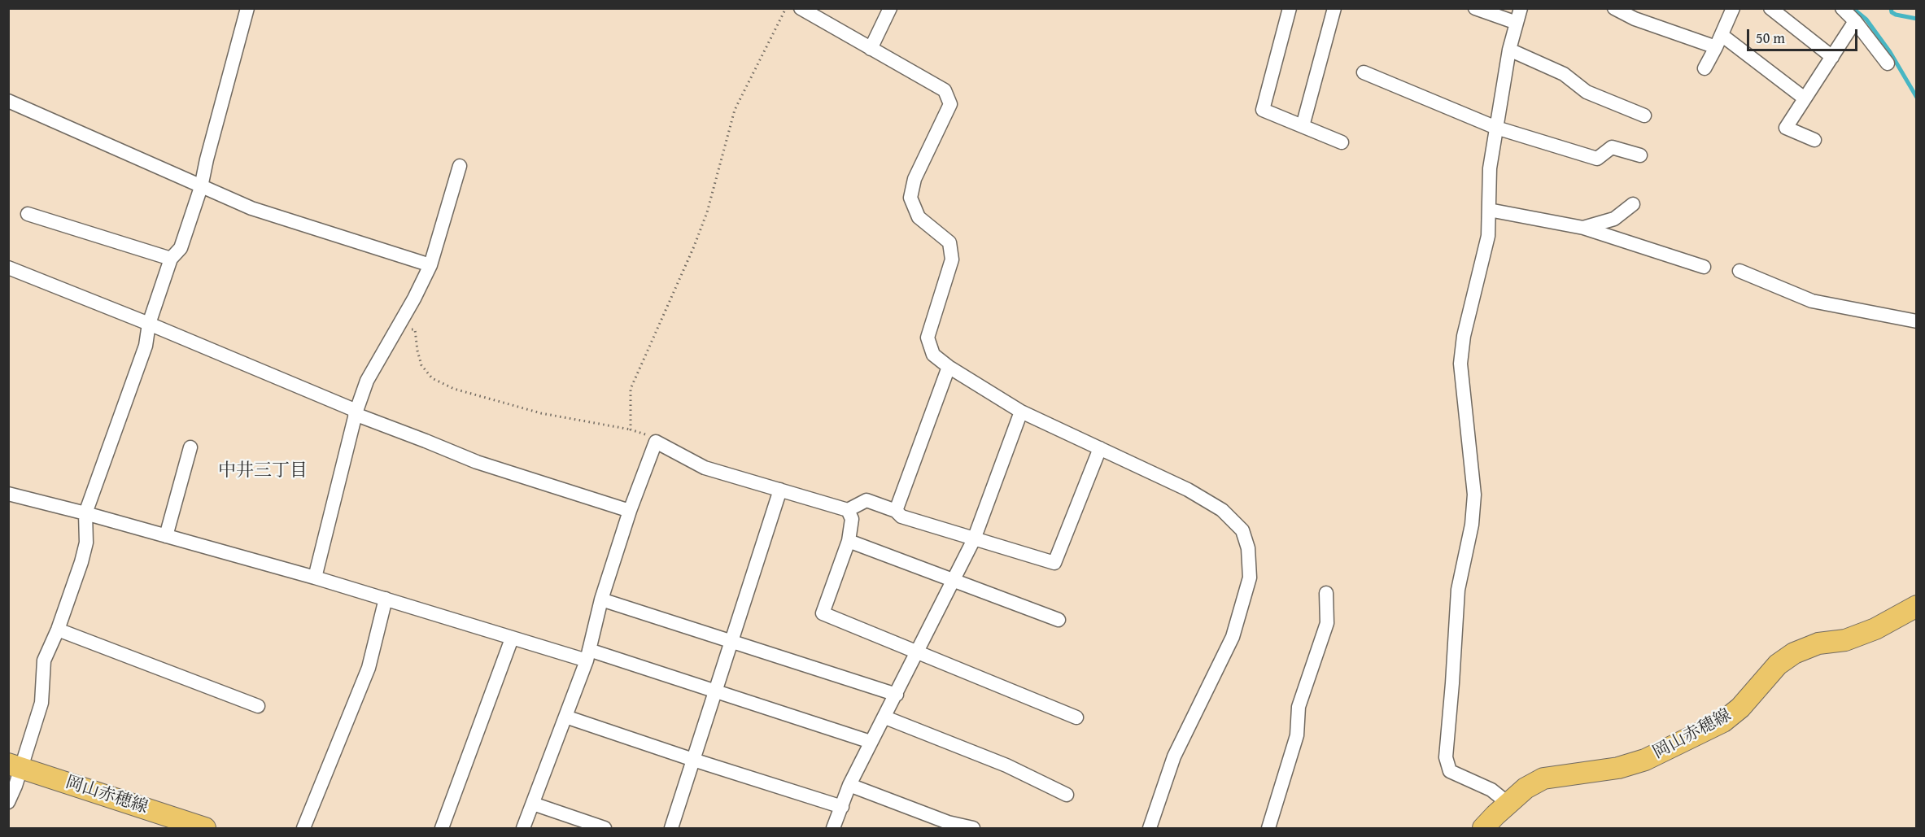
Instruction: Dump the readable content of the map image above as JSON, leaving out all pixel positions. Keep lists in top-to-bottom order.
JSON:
{
  "streets": {
    "main road": ["岡山赤穂線"]
  },
  "districts": ["中井三丁目"],
  "scale_bar": "50 m"
}
